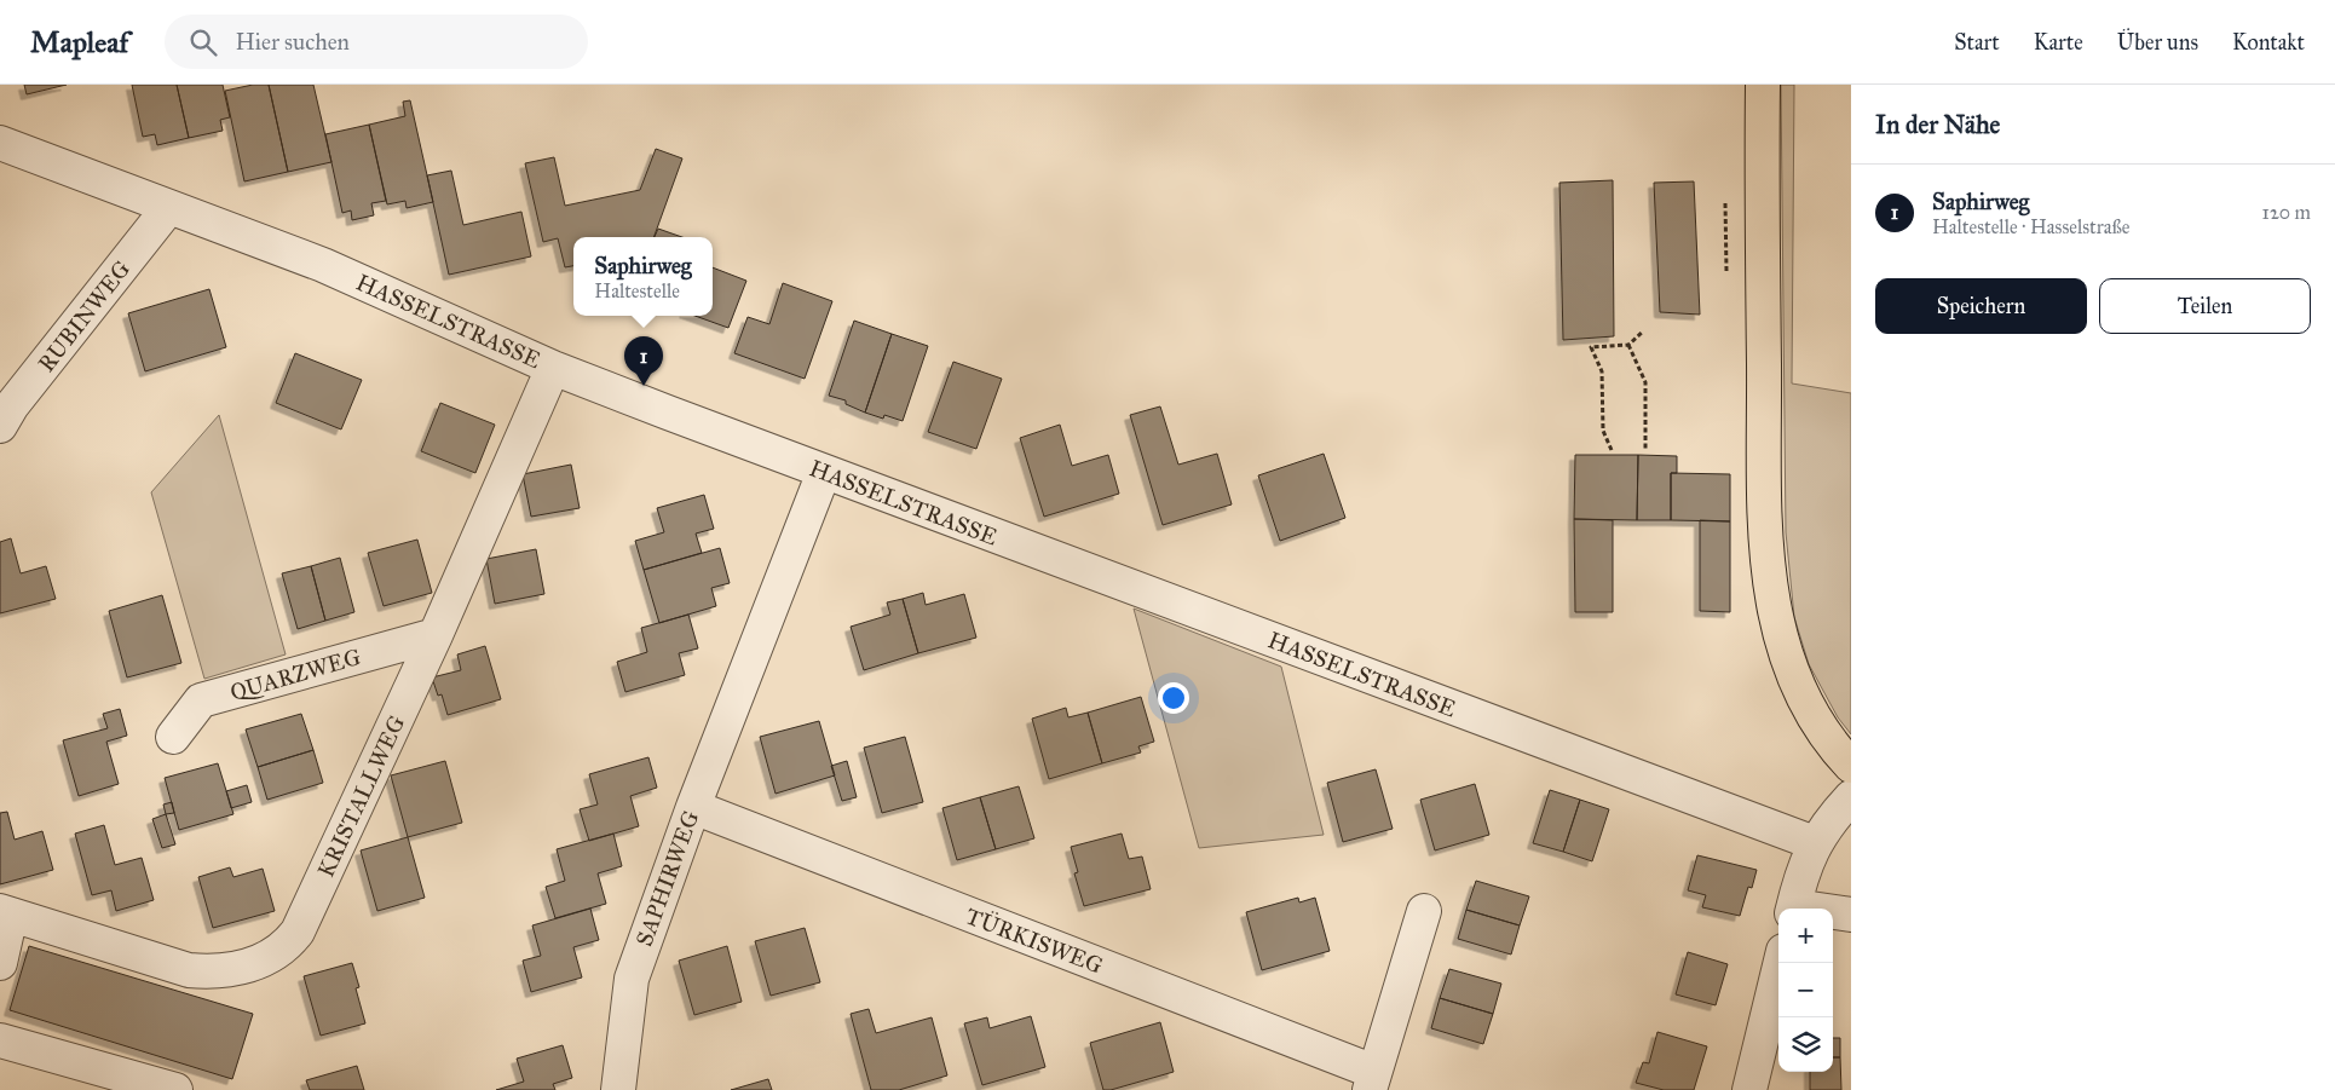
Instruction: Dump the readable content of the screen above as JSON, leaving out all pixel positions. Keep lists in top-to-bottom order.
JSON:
{
  "streets": {
    "street": [
      "RUBINWEG",
      "HASSELSTRASSE",
      "QUARZWEG",
      "KRISTALLWEG",
      "SAPHIRWEG",
      "TÜRKISWEG"
    ]
  },
  "crossings": [
    ["RUBINWEG", "HASSELSTRASSE"],
    ["HASSELSTRASSE", "KRISTALLWEG"],
    ["HASSELSTRASSE", "SAPHIRWEG"],
    ["QUARZWEG", "KRISTALLWEG"],
    ["SAPHIRWEG", "TÜRKISWEG"]
  ],
  "page": {
    "header": "Mapleaf",
    "search": "Hier suchen",
    "nav": [
      "Start",
      "Karte",
      "Über uns",
      "Kontakt"
    ],
    "heading": "In der Nähe",
    "list": [
      {
        "mark": "1",
        "name": "Saphirweg",
        "note": "Haltestelle · Hasselstraße",
        "value": "120 m"
      }
    ],
    "popup": ["Saphirweg", "Haltestelle"],
    "buttons": ["Speichern", "Teilen"],
    "pins": "1",
    "map_buttons": ["+", "−"]
  }
}
